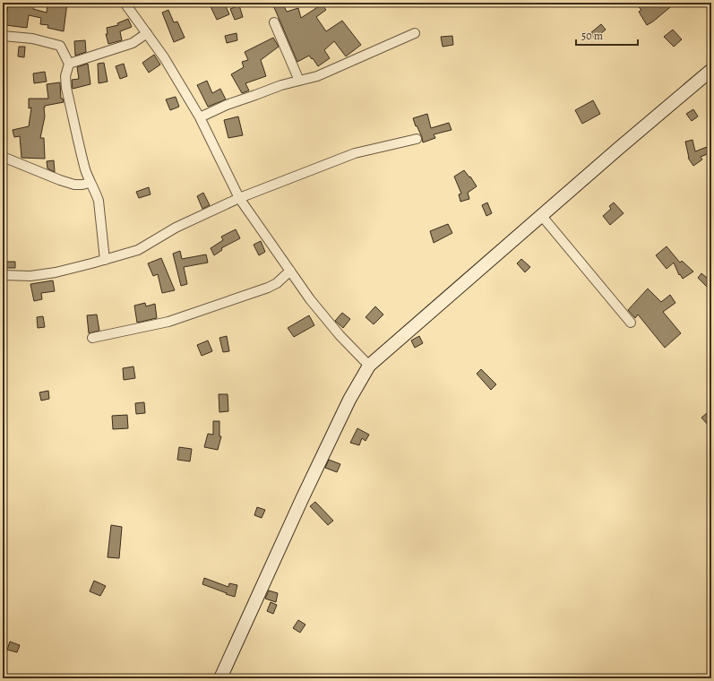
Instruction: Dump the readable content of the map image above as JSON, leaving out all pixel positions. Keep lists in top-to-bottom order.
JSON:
{
  "scale_bar": "50 m"
}
